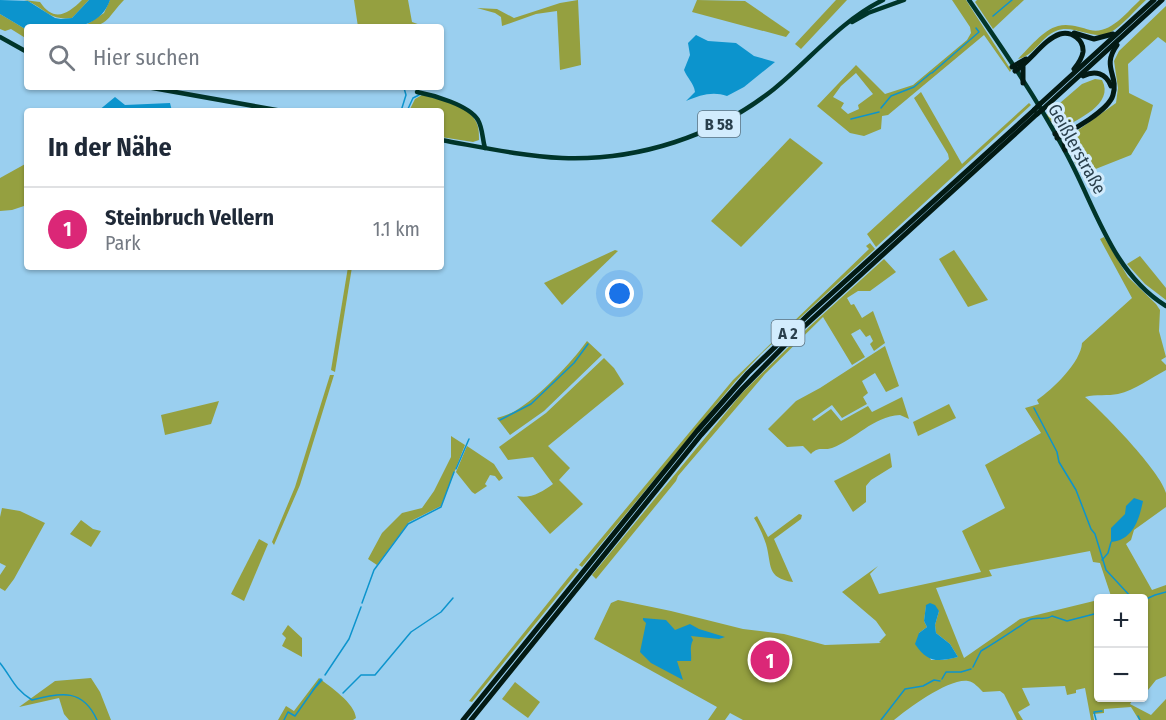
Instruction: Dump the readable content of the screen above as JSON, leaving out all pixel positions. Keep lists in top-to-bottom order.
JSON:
{
  "streets": {
    "highway": ["A 2"],
    "main road": ["B 58", "Geißlerstraße"]
  },
  "page": {
    "search": "Hier suchen",
    "heading": "In der Nähe",
    "list": [
      {
        "mark": "1",
        "name": "Steinbruch Vellern",
        "note": "Park",
        "value": "1.1 km"
      }
    ],
    "map_buttons": ["+", "−"],
    "pins": "1"
  }
}
